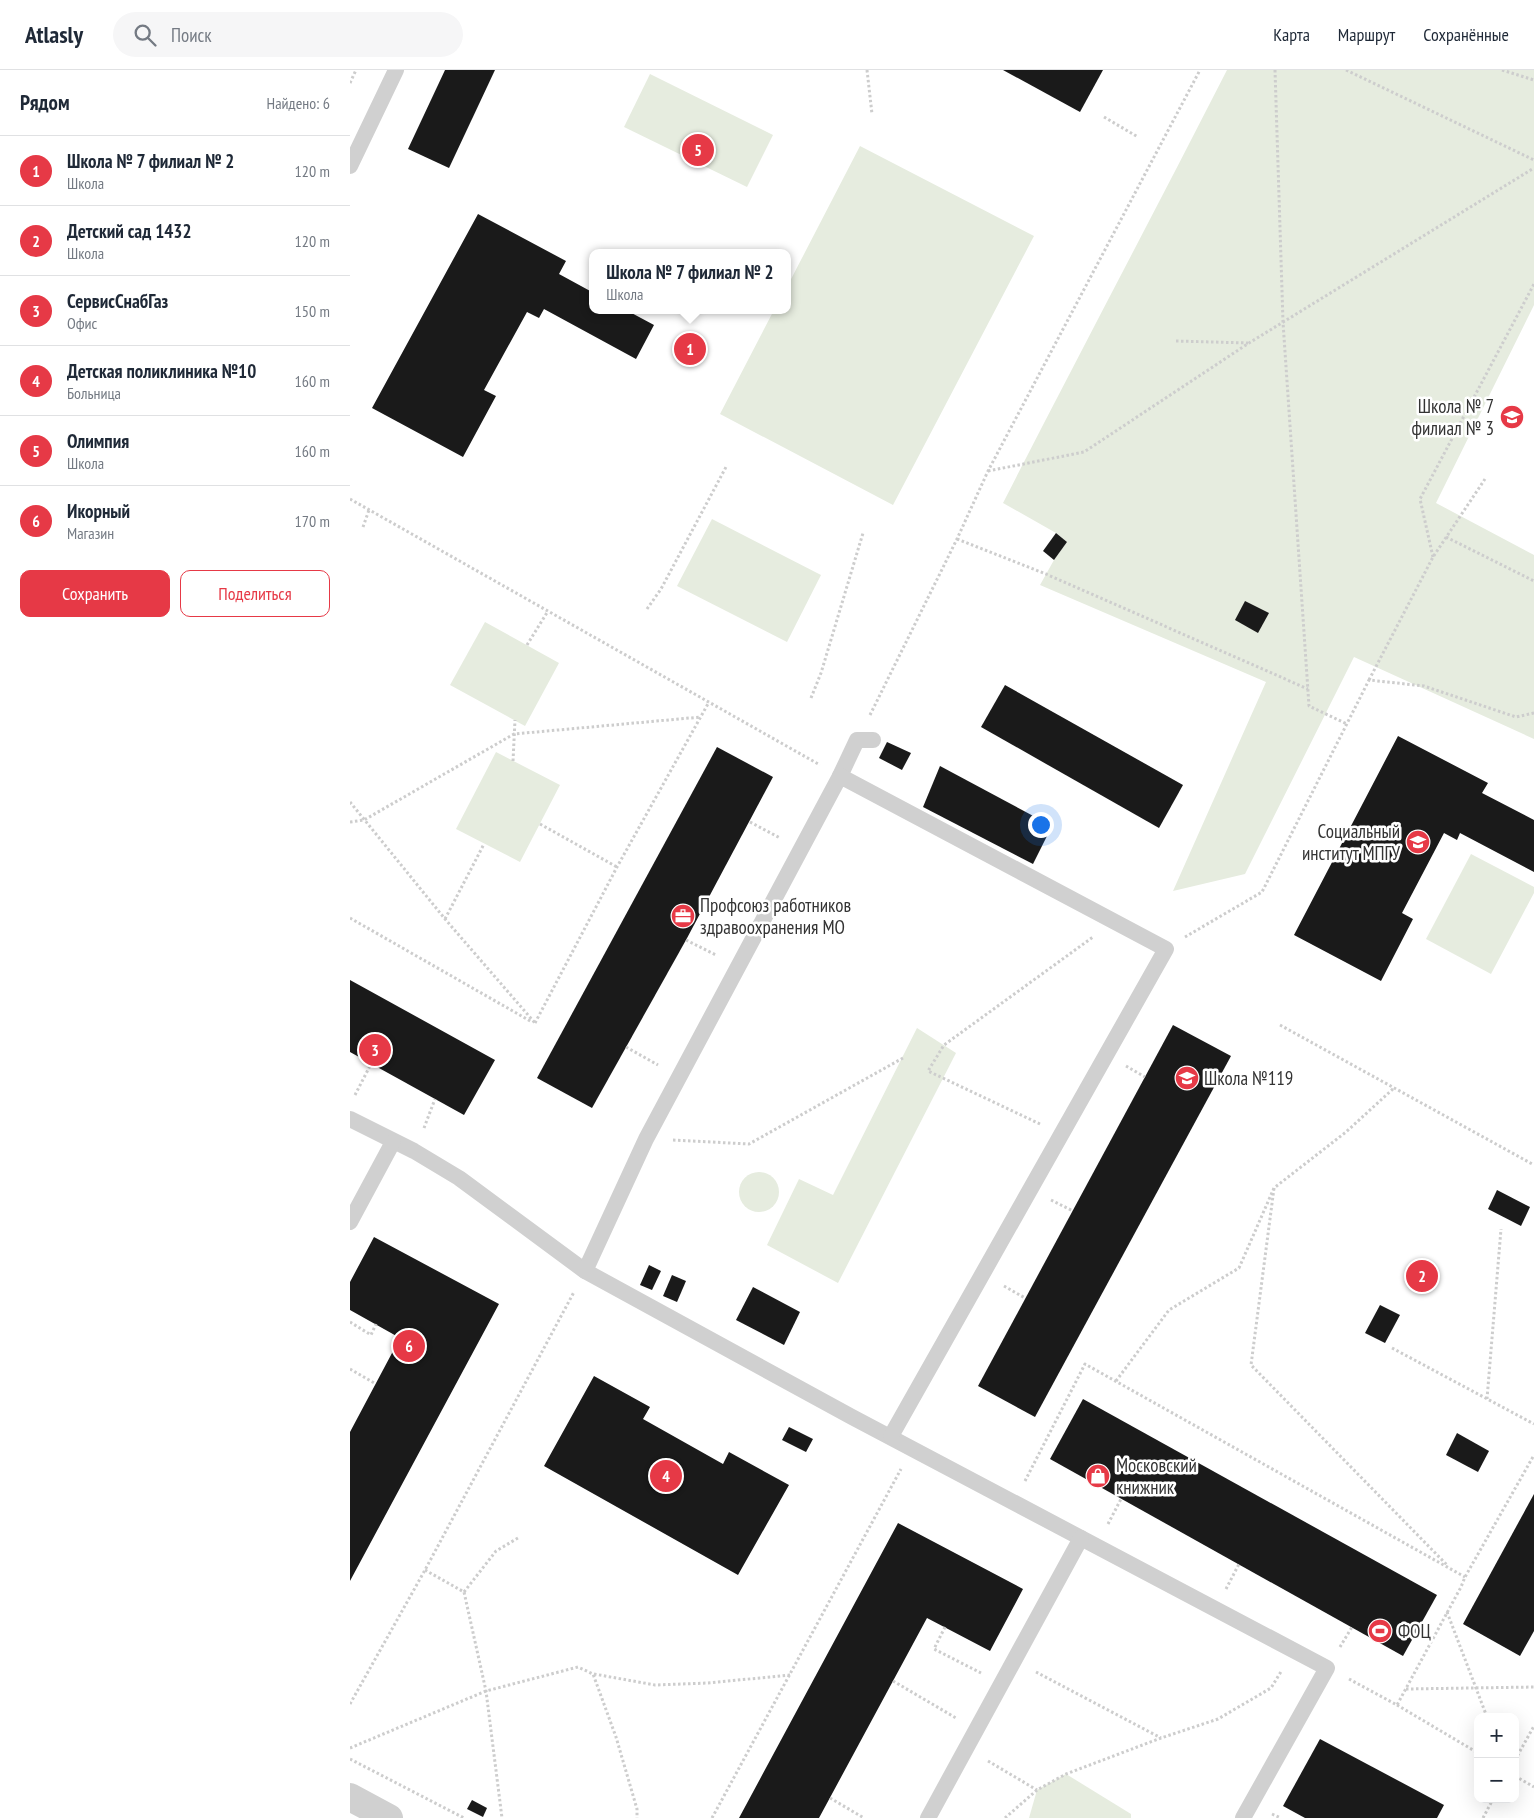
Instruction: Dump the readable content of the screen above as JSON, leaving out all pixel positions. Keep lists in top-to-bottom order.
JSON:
{
  "places": {
    "school or university": ["Школа № 7 филиал № 3", "Социальный институт МПГУ", "Школа №119"],
    "office": ["Профсоюз работников здравоохранения МО"],
    "shop": ["Московский книжник"],
    "sports": ["ФОЦ"]
  },
  "page": {
    "header": "Atlasly",
    "search": "Поиск",
    "nav": ["Карта", "Маршрут", "Сохранённые"],
    "heading": ["Рядом", "Найдено: 6"],
    "pins": [
      "5",
      "1",
      "3",
      "2",
      "6",
      "4"
    ],
    "list": [
      {
        "mark": "1",
        "name": "Школа № 7 филиал № 2",
        "note": "Школа",
        "value": "120 m"
      },
      {
        "mark": "2",
        "name": "Детский сад 1432",
        "note": "Школа",
        "value": "120 m"
      },
      {
        "mark": "3",
        "name": "СервисСнабГаз",
        "note": "Офис",
        "value": "150 m"
      },
      {
        "mark": "4",
        "name": "Детская поликлиника №10",
        "note": "Больница",
        "value": "160 m"
      },
      {
        "mark": "5",
        "name": "Олимпия",
        "note": "Школа",
        "value": "160 m"
      },
      {
        "mark": "6",
        "name": "Икорный",
        "note": "Магазин",
        "value": "170 m"
      }
    ],
    "popup": ["Школа № 7 филиал № 2", "Школа"],
    "buttons": ["Сохранить", "Поделиться"],
    "map_buttons": ["+", "−"]
  }
}
